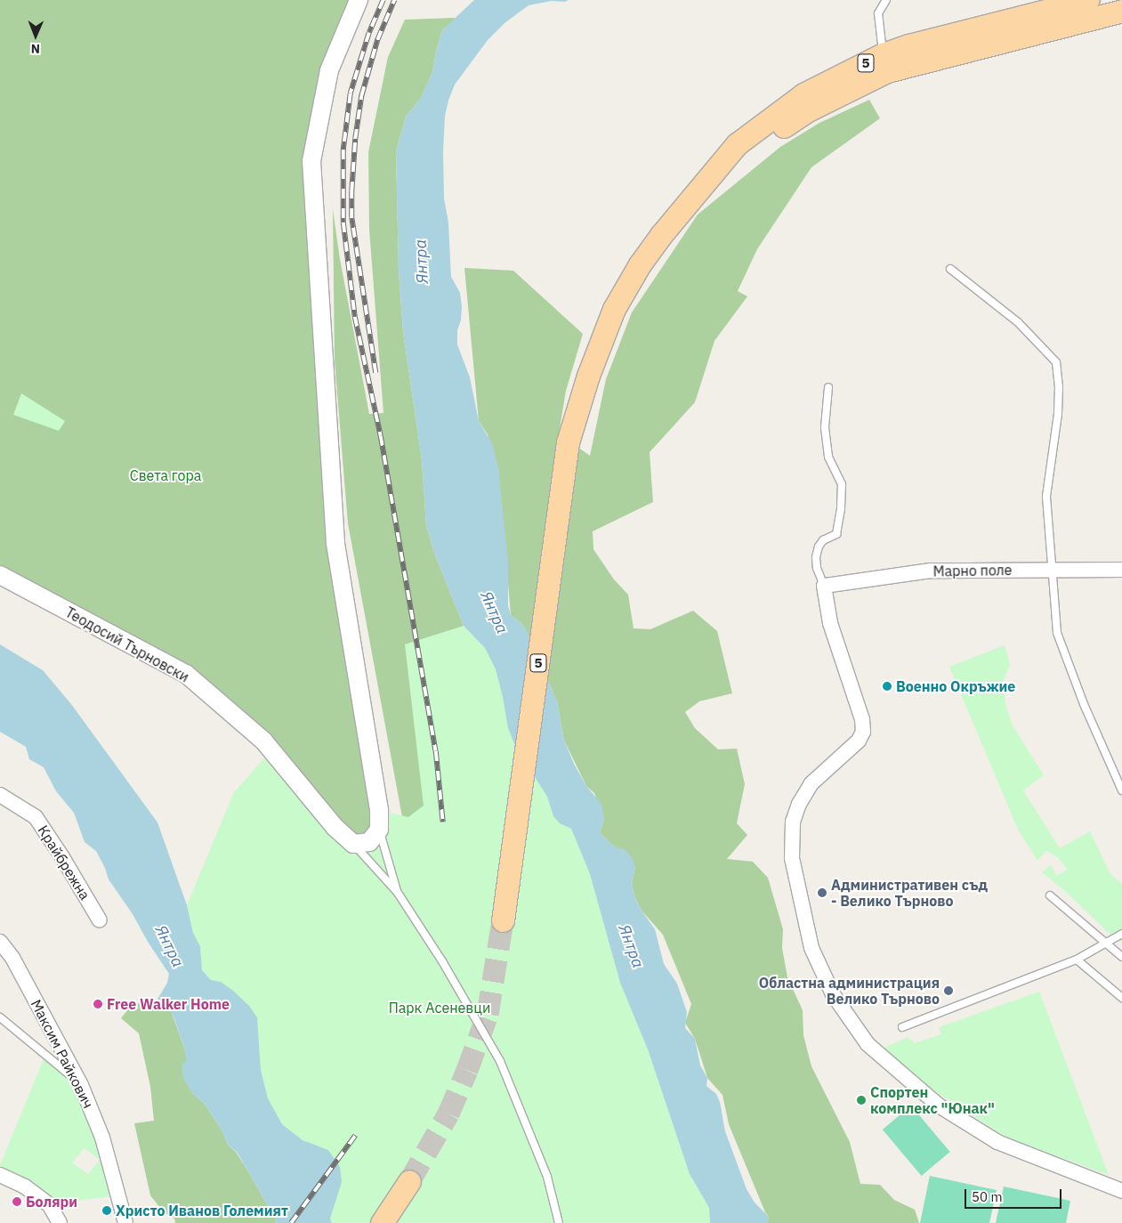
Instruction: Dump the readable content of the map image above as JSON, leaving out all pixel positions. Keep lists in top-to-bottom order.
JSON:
{
  "streets": {
    "main road": ["5"],
    "street": [
      "Марно поле",
      "Теодосий Търновски",
      "Крайбрежна",
      "Максим Райкович"
    ]
  },
  "water": ["Янтра"],
  "parks": ["Света гора", "Парк Асеневци"],
  "places": [
    "Военно Окръжие",
    "Административен съд - Велико Търново",
    "Областна администрация Велико Търново",
    "Free Walker Home",
    "Спортен комплекс \"Юнак\"",
    "Боляри",
    "Христо Иванов Големият"
  ],
  "scale_bar": "50 m",
  "north": "bottom"
}
